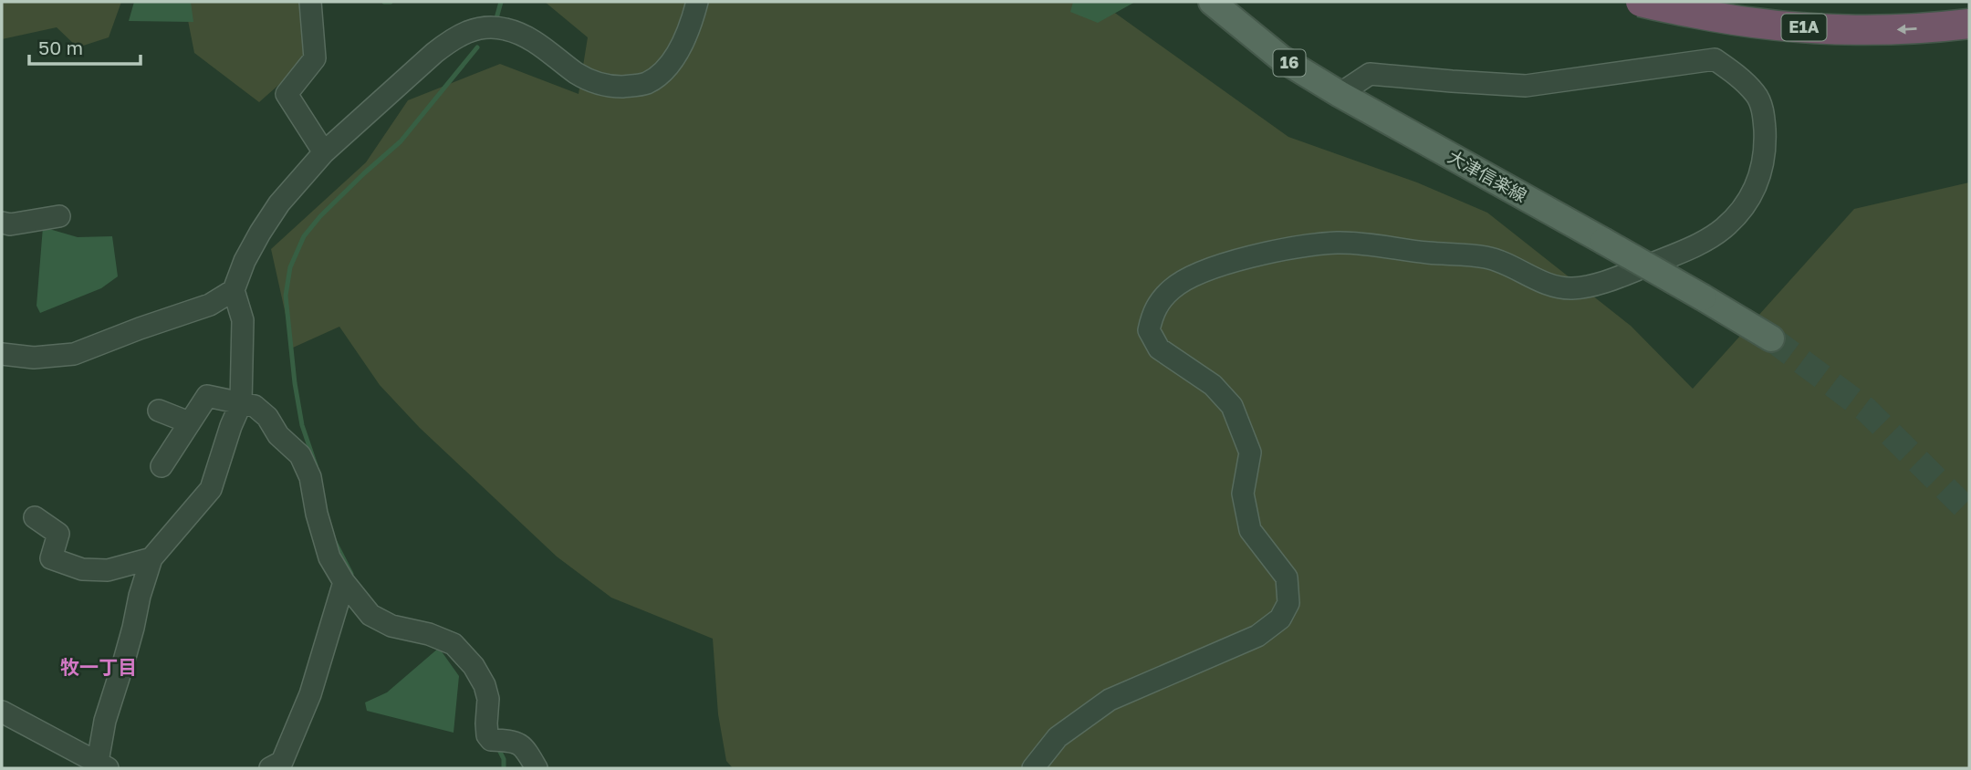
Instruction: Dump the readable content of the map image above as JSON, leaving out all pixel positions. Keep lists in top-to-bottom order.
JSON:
{
  "streets": {
    "highway": ["E1A"],
    "main road": ["16", "大津信楽線"]
  },
  "districts": ["牧一丁目"],
  "scale_bar": "50 m"
}
